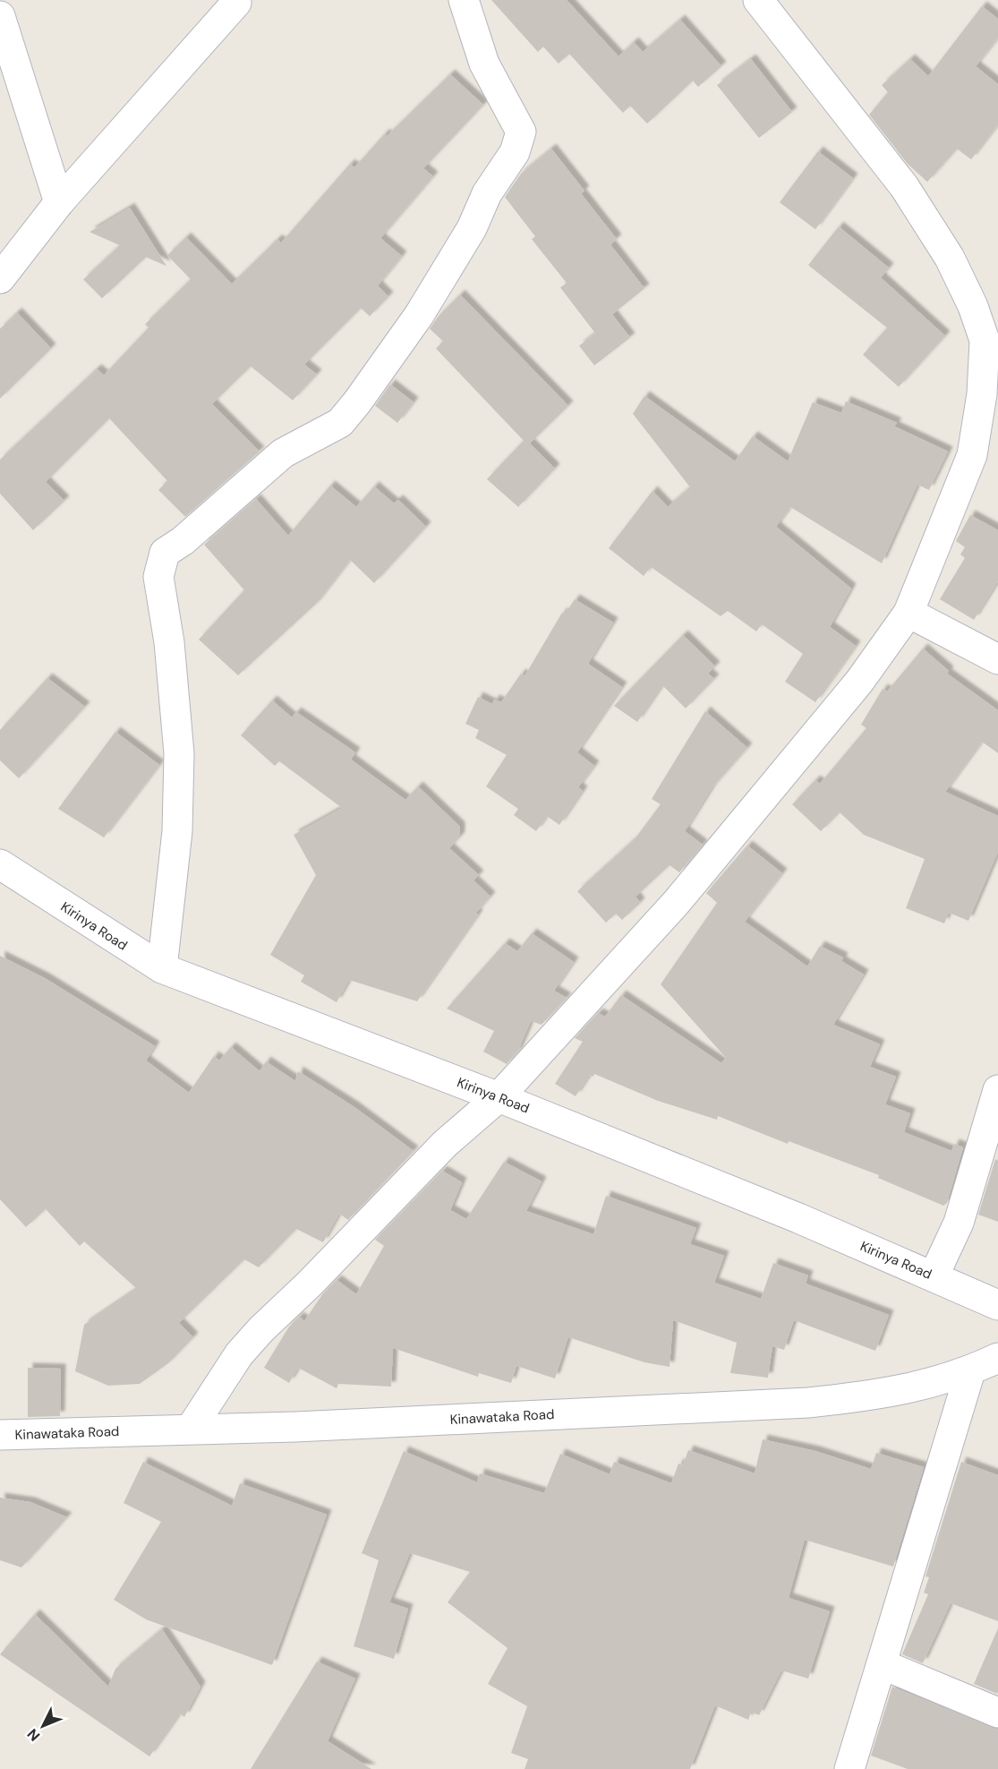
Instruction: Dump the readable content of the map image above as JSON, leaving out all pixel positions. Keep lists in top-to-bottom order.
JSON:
{
  "streets": {
    "street": ["Kirinya Road", "Kinawataka Road"]
  },
  "north": "bottom left"
}
